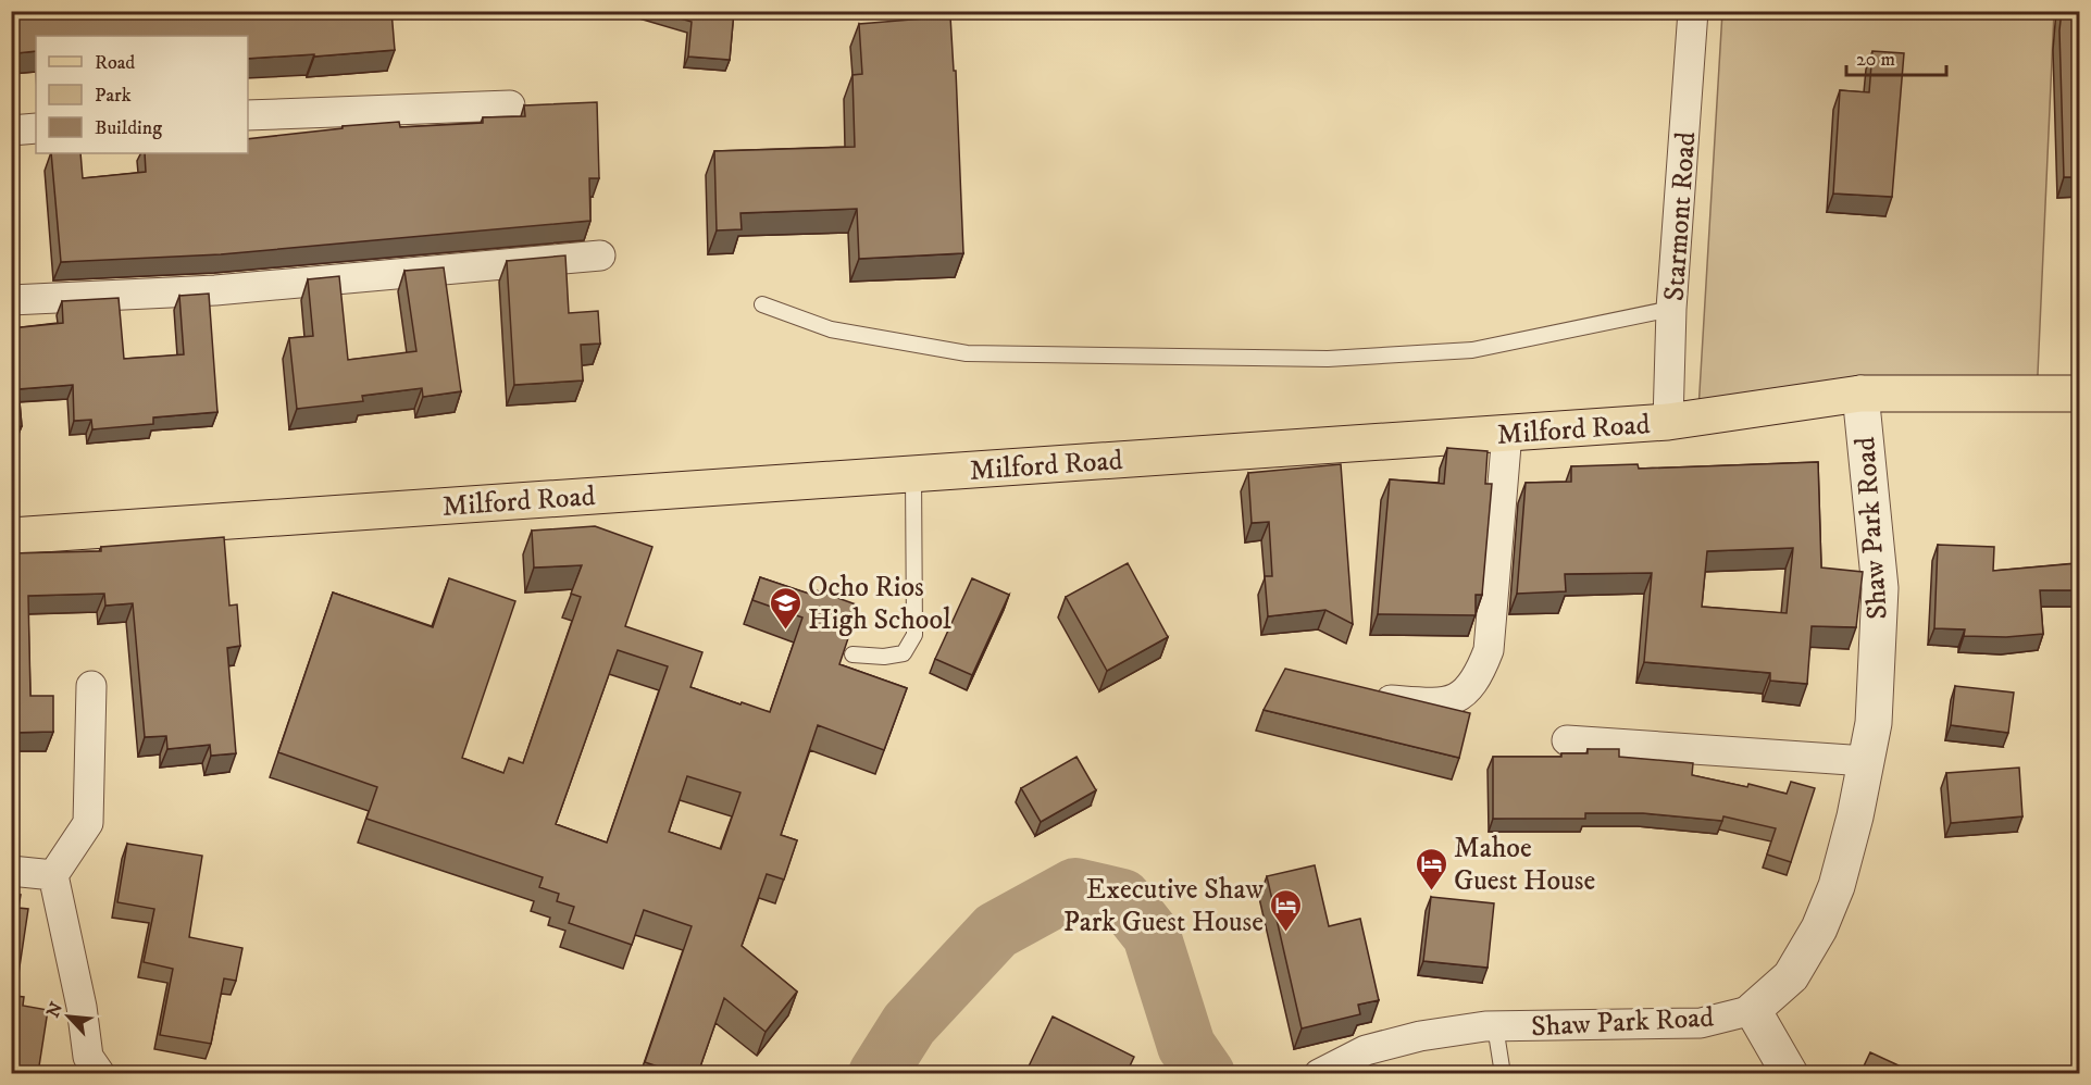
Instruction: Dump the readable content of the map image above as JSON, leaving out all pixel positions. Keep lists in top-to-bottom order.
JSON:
{
  "streets": {
    "main road": ["Milford Road"],
    "street": ["Starmont Road", "Shaw Park Road"]
  },
  "crossings": [
    ["Starmont Road", "Milford Road"],
    ["Milford Road", "Shaw Park Road"]
  ],
  "places": {
    "school or university": ["Ocho Rios High School"],
    "hotel": ["Mahoe Guest House", "Executive Shaw Park Guest House"]
  },
  "legend": ["Road", "Park", "Building"],
  "scale_bar": "20 m",
  "north": "top left"
}
